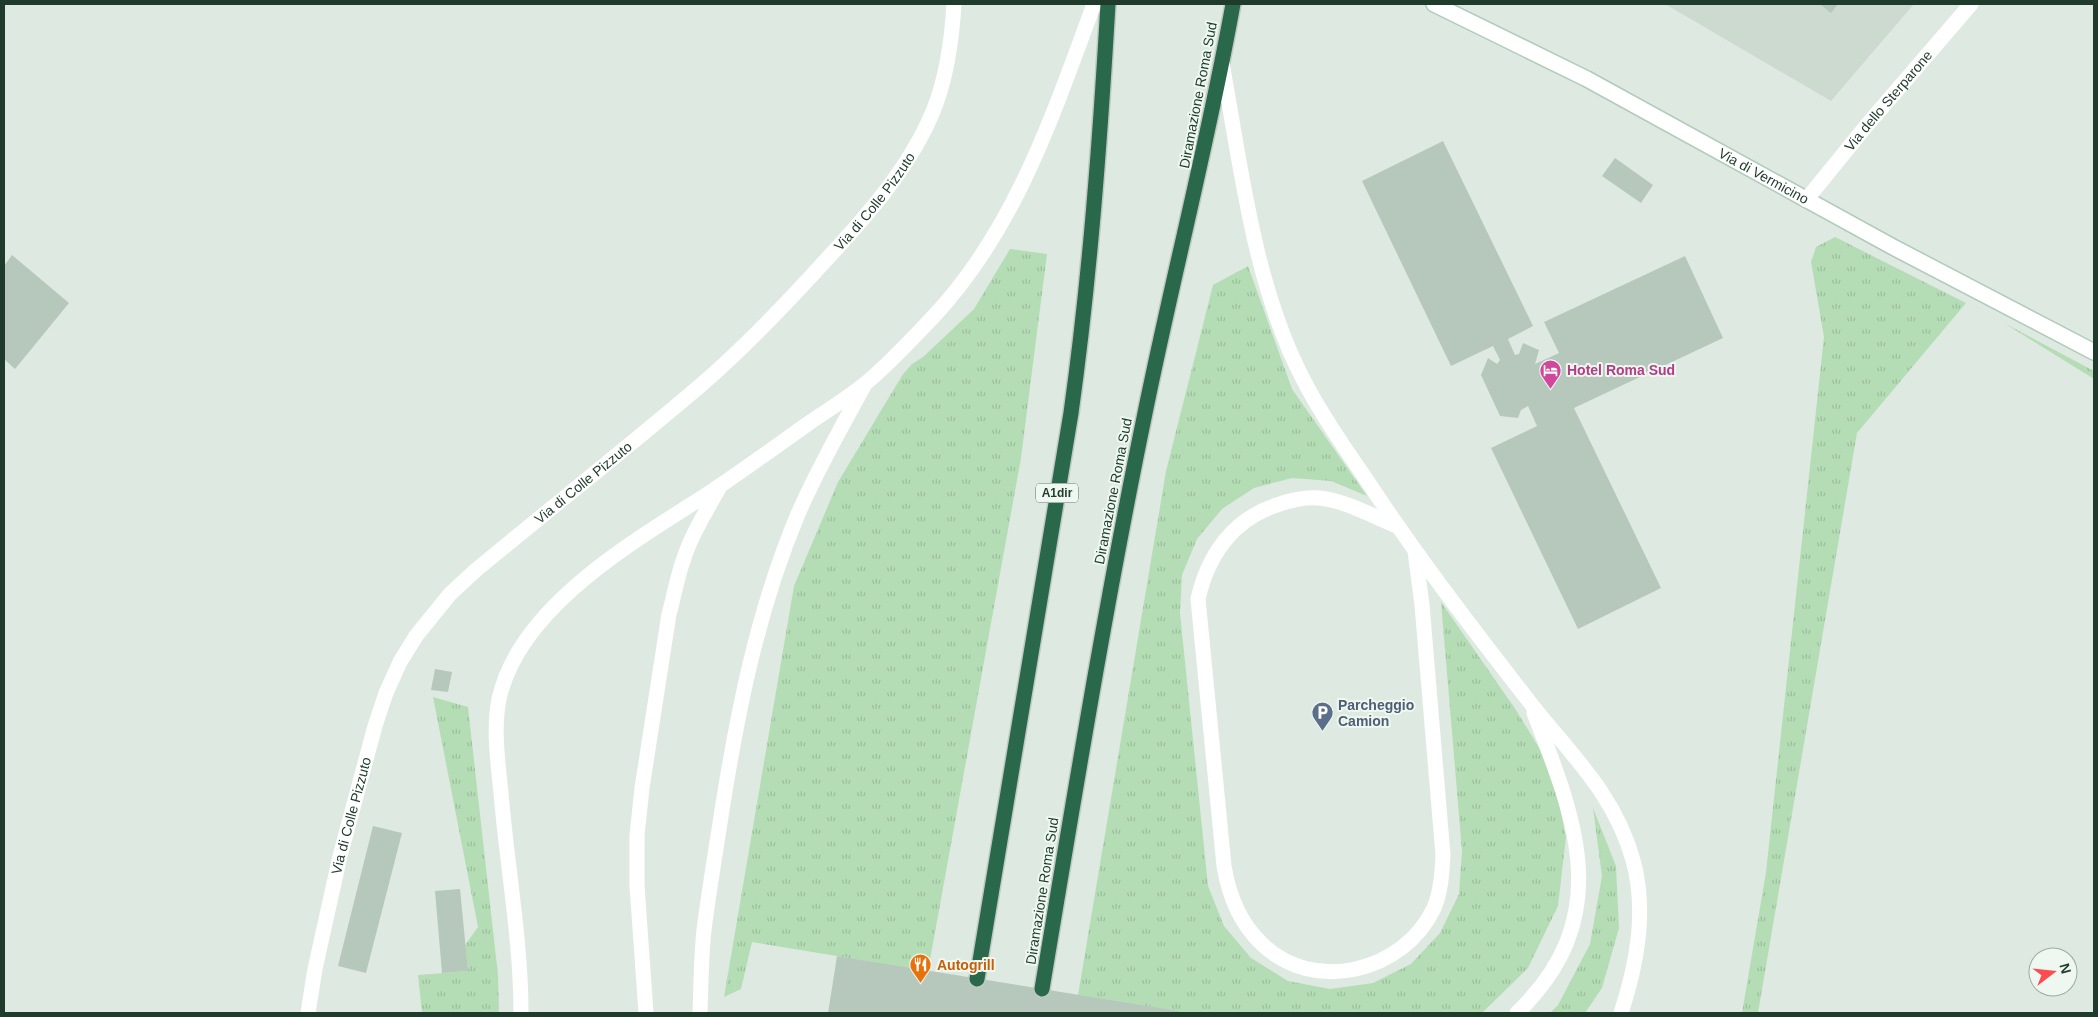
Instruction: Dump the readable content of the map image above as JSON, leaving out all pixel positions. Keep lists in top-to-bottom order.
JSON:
{
  "streets": {
    "highway": ["Diramazione Roma Sud", "A1dir"],
    "street": ["Via dello Sterparone", "Via di Vermicino", "Via di Colle Pizzuto"]
  },
  "crossings": [
    ["Via dello Sterparone", "Via di Vermicino"]
  ],
  "places": {
    "hotel": ["Hotel Roma Sud"],
    "parking": ["Parcheggio Camion"],
    "restaurant": ["Autogrill"]
  },
  "north": "right"
}
